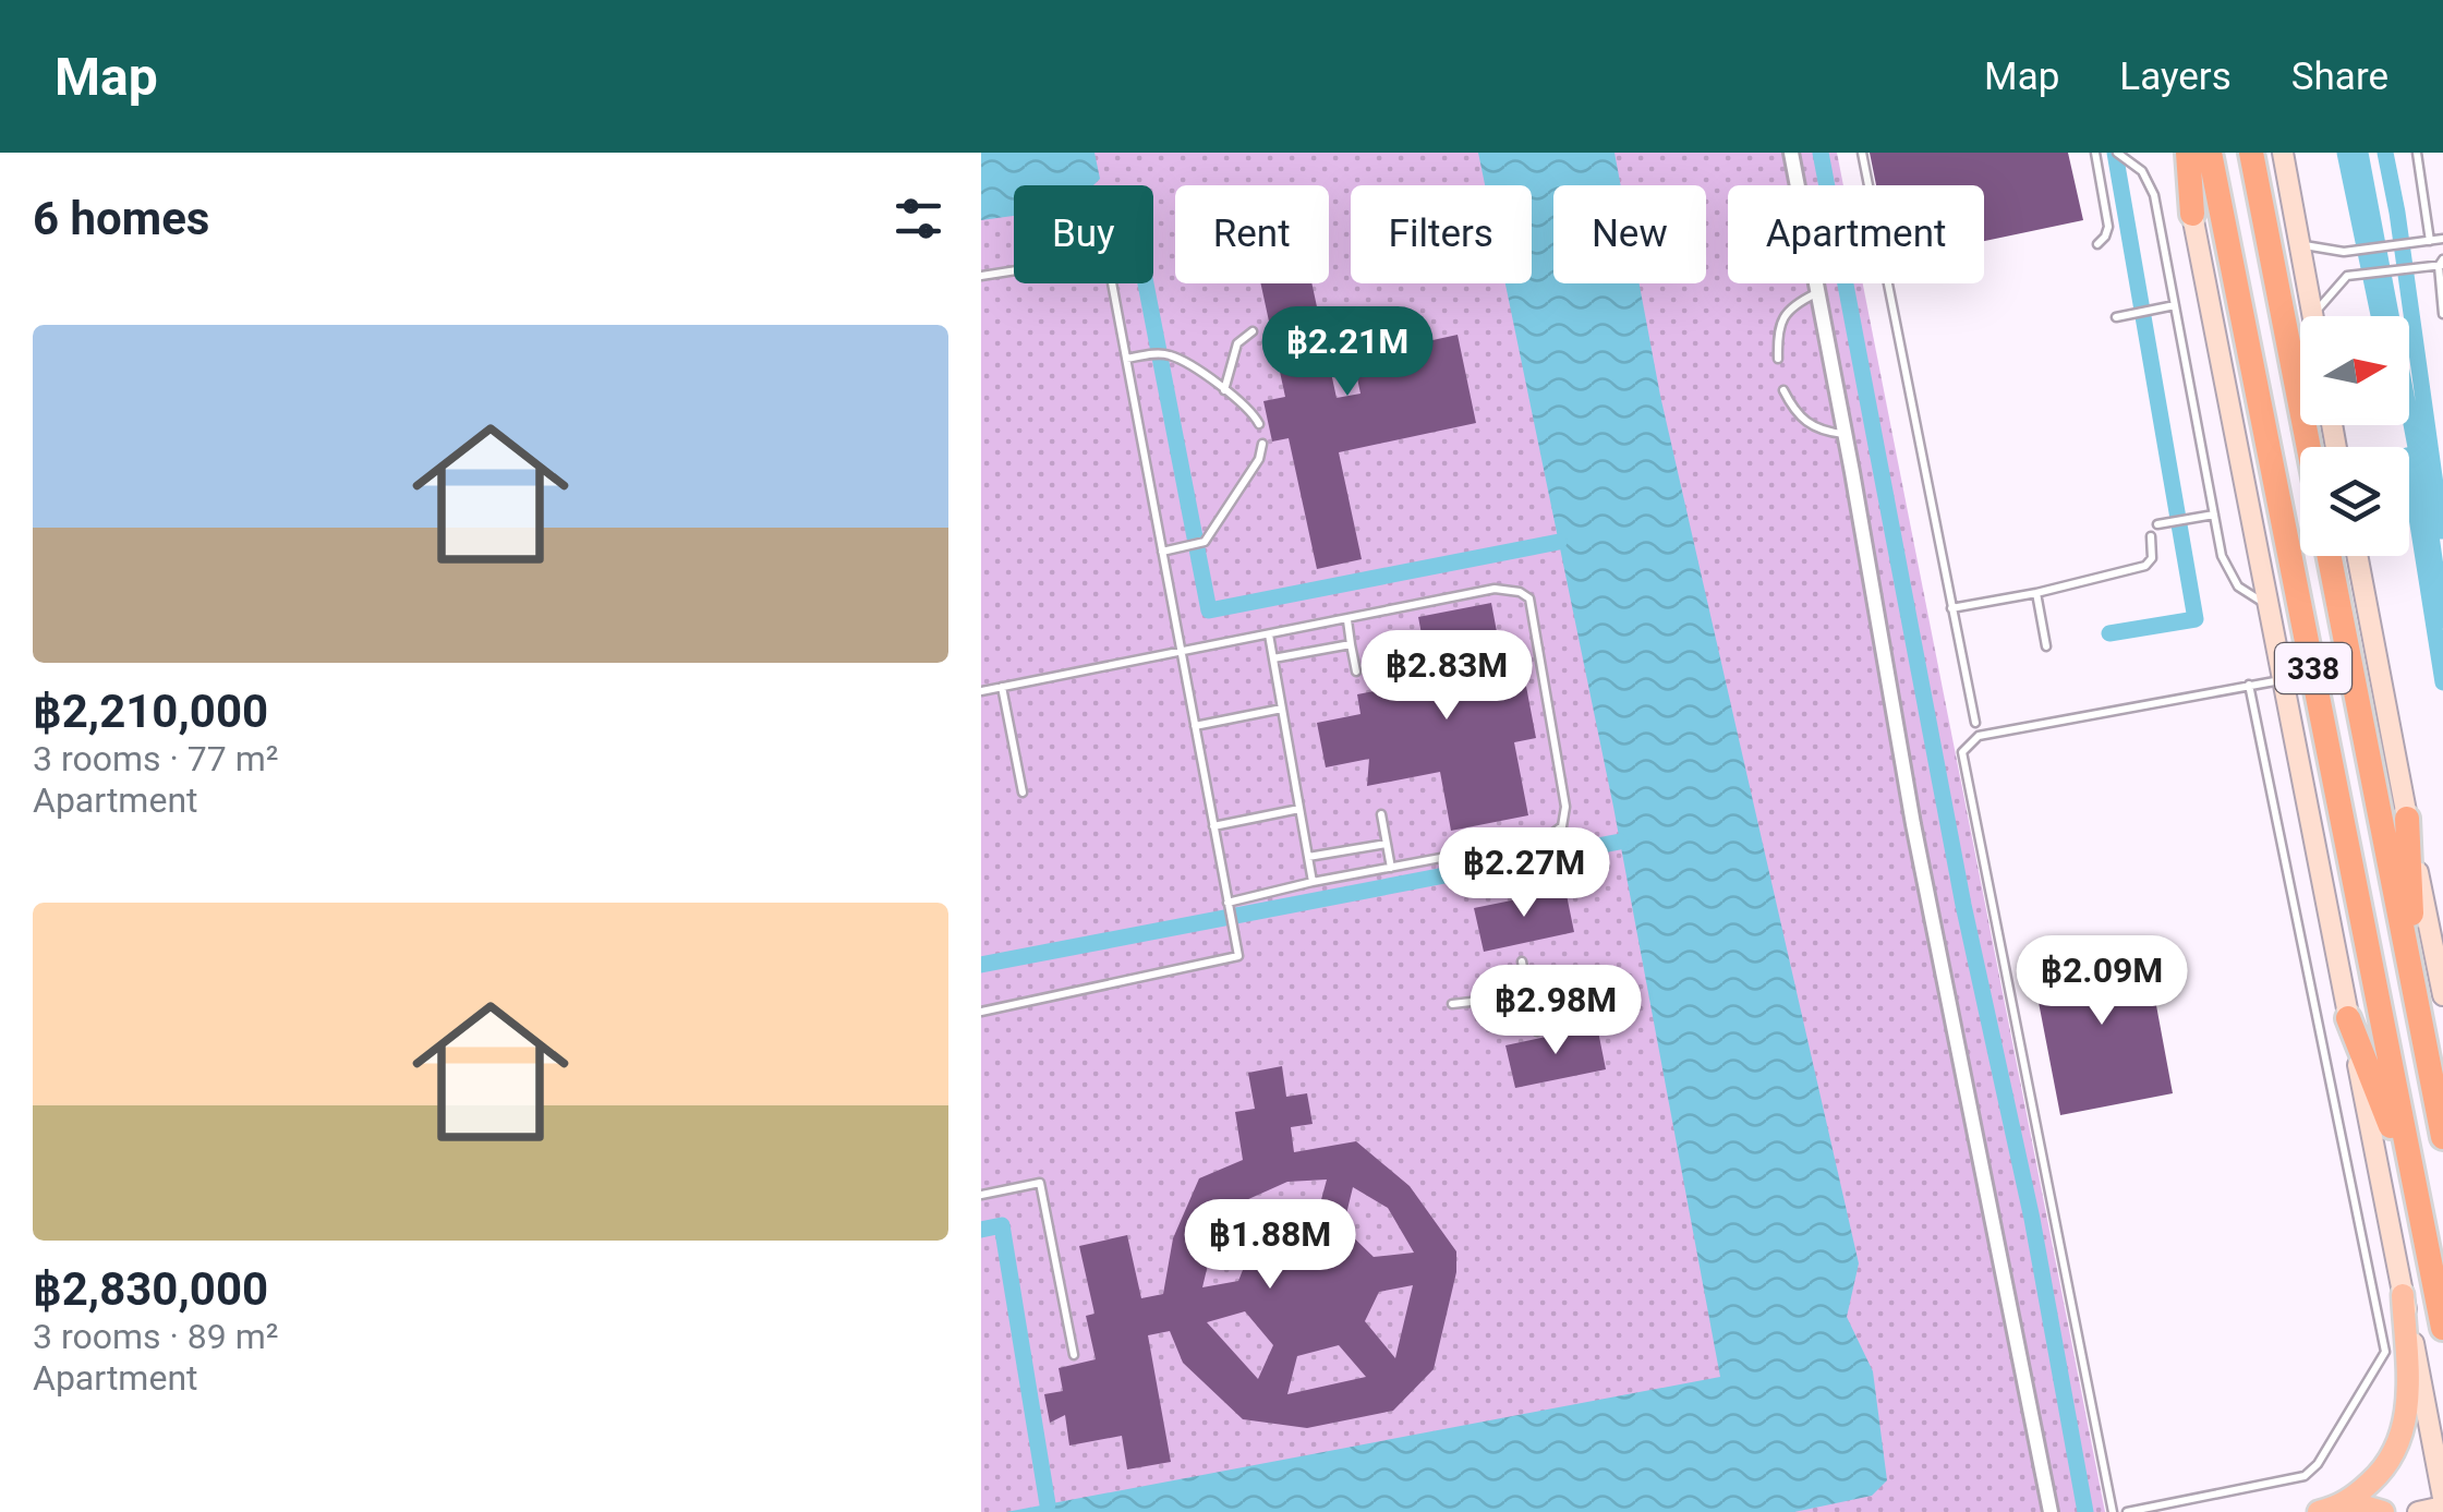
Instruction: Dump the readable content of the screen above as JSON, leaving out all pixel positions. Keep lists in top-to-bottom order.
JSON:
{
  "streets": {
    "highway": ["338"]
  },
  "north": "right",
  "page": {
    "header": "Map",
    "nav": ["Map", "Layers", "Share"],
    "heading": "6 homes",
    "chip": [
      "Buy",
      "Rent",
      "Filters",
      "New",
      "Apartment"
    ],
    "list": [
      {
        "name": "฿2,210,000",
        "note": "3 rooms · 77 m² · Apartment"
      },
      {
        "name": "฿2,830,000",
        "note": "3 rooms · 89 m² · Apartment"
      }
    ],
    "price": [
      "฿2.21M",
      "฿2.83M",
      "฿2.27M",
      "฿2.09M",
      "฿2.98M",
      "฿1.88M"
    ]
  }
}
